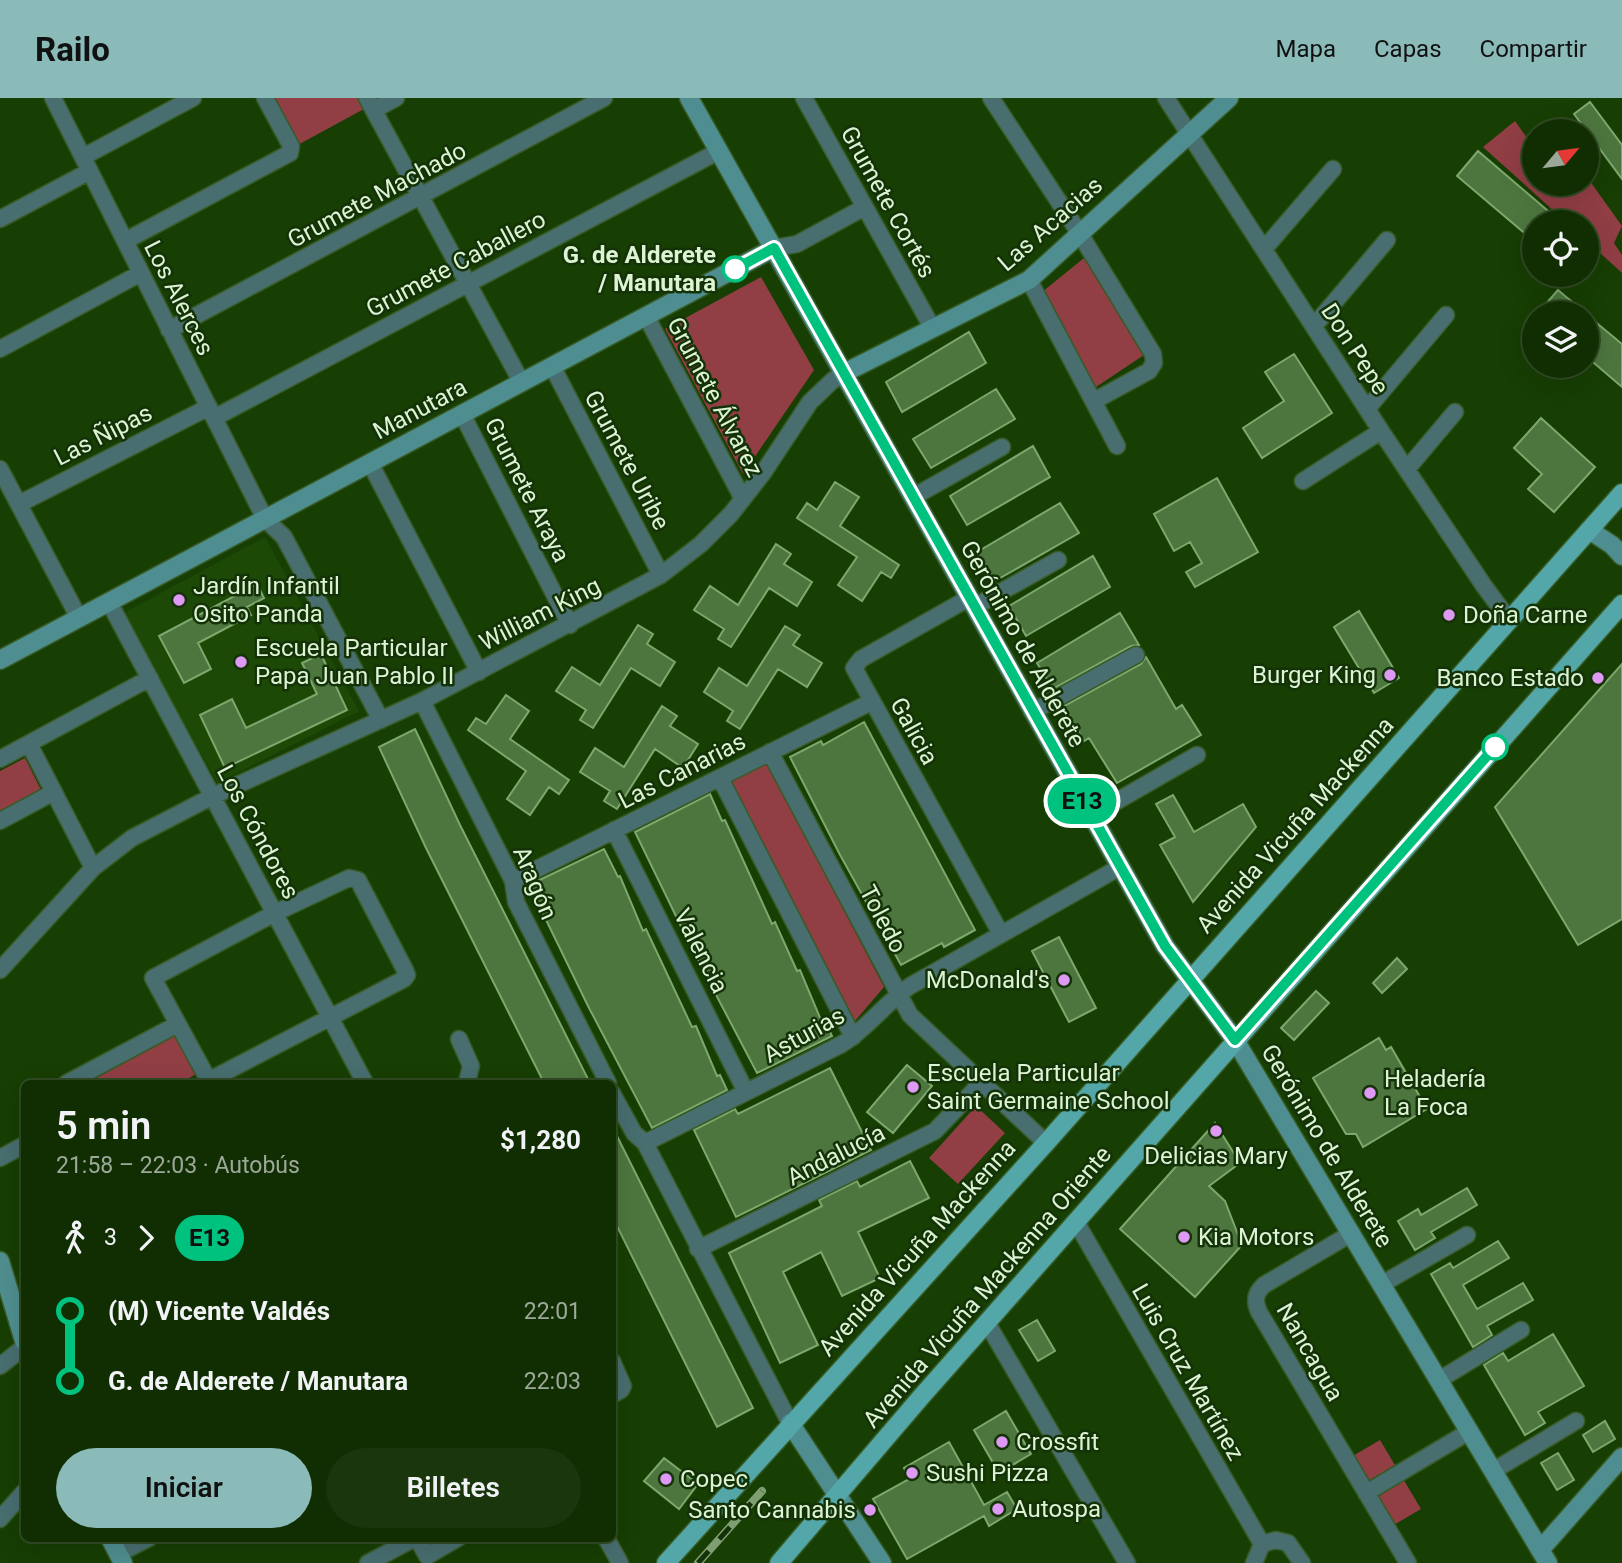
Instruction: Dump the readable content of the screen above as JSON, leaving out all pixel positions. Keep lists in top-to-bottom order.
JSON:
{
  "streets": {
    "main road": [
      "Las Acacias",
      "Manutara",
      "Gerónimo de Alderete",
      "Avenida Vicuña Mackenna",
      "Avenida Vicuña Mackenna Oriente"
    ],
    "street": [
      "Grumete Machado",
      "Grumete Cortés",
      "Grumete Caballero",
      "Los Alerces",
      "Don Pepe",
      "Grumete Álvarez",
      "Las Ñipas",
      "Grumete Uribe",
      "Grumete Araya",
      "William King",
      "Galicia",
      "Las Canarias",
      "Los Cóndores",
      "Aragón",
      "Toledo",
      "Valencia",
      "Asturias",
      "Andalucía",
      "Nancagua",
      "Luis Cruz Martínez"
    ]
  },
  "crossings": [
    ["Grumete Machado", "Los Alerces"],
    ["Grumete Cortés", "Las Acacias"],
    ["Grumete Cortés", "Manutara"],
    ["Las Acacias", "Don Pepe"],
    ["Las Acacias", "William King"],
    ["Las Acacias", "Gerónimo de Alderete"],
    ["Grumete Caballero", "Los Alerces"],
    ["Grumete Caballero", "Las Ñipas"],
    ["Grumete Caballero", "Gerónimo de Alderete"],
    ["Los Alerces", "Manutara"],
    ["Los Alerces", "Las Ñipas"],
    ["Los Alerces", "William King"],
    ["Don Pepe", "Avenida Vicuña Mackenna"],
    ["Grumete Álvarez", "Manutara"],
    ["Grumete Álvarez", "William King"],
    ["Manutara", "Grumete Uribe"],
    ["Manutara", "Grumete Araya"],
    ["Manutara", "Gerónimo de Alderete"],
    ["Manutara", "Los Cóndores"],
    ["Grumete Uribe", "William King"],
    ["Grumete Araya", "William King"],
    ["William King", "Gerónimo de Alderete"],
    ["William King", "Los Cóndores"],
    ["William King", "Aragón"],
    ["Gerónimo de Alderete", "Galicia"],
    ["Gerónimo de Alderete", "Avenida Vicuña Mackenna"],
    ["Gerónimo de Alderete", "Asturias"],
    ["Gerónimo de Alderete", "Avenida Vicuña Mackenna Oriente"],
    ["Gerónimo de Alderete", "Nancagua"],
    ["Galicia", "Las Canarias"],
    ["Galicia", "Asturias"],
    ["Las Canarias", "Aragón"],
    ["Las Canarias", "Toledo"],
    ["Las Canarias", "Valencia"],
    ["Avenida Vicuña Mackenna", "Toledo"],
    ["Toledo", "Asturias"],
    ["Toledo", "Andalucía"],
    ["Valencia", "Asturias"],
    ["Avenida Vicuña Mackenna Oriente", "Luis Cruz Martínez"]
  ],
  "places": [
    "G. de Alderete / Manutara",
    "Jardín Infantil Osito Panda",
    "Doña Carne",
    "Escuela Particular Papa Juan Pablo II",
    "Burger King",
    "Banco Estado",
    "McDonald's",
    "Escuela Particular Saint Germaine School",
    "Heladería La Foca",
    "Delicias Mary",
    "Kia Motors",
    "Crossfit",
    "Sushi Pizza",
    "Copec",
    "Autospa",
    "Santo Cannabis"
  ],
  "lines": ["bus line E13"],
  "north": "top right",
  "page": {
    "header": "Railo",
    "nav": ["Mapa", "Capas", "Compartir"],
    "on_map": "E13",
    "heading": ["5 min", "21:58 – 22:03 · Autobús", "$1,280"],
    "legs": ["3", "E13"],
    "list": [
      {
        "name": "(M) Vicente Valdés",
        "value": "22:01"
      },
      {
        "name": "G. de Alderete / Manutara",
        "value": "22:03"
      }
    ],
    "buttons": ["Iniciar", "Billetes"]
  }
}
